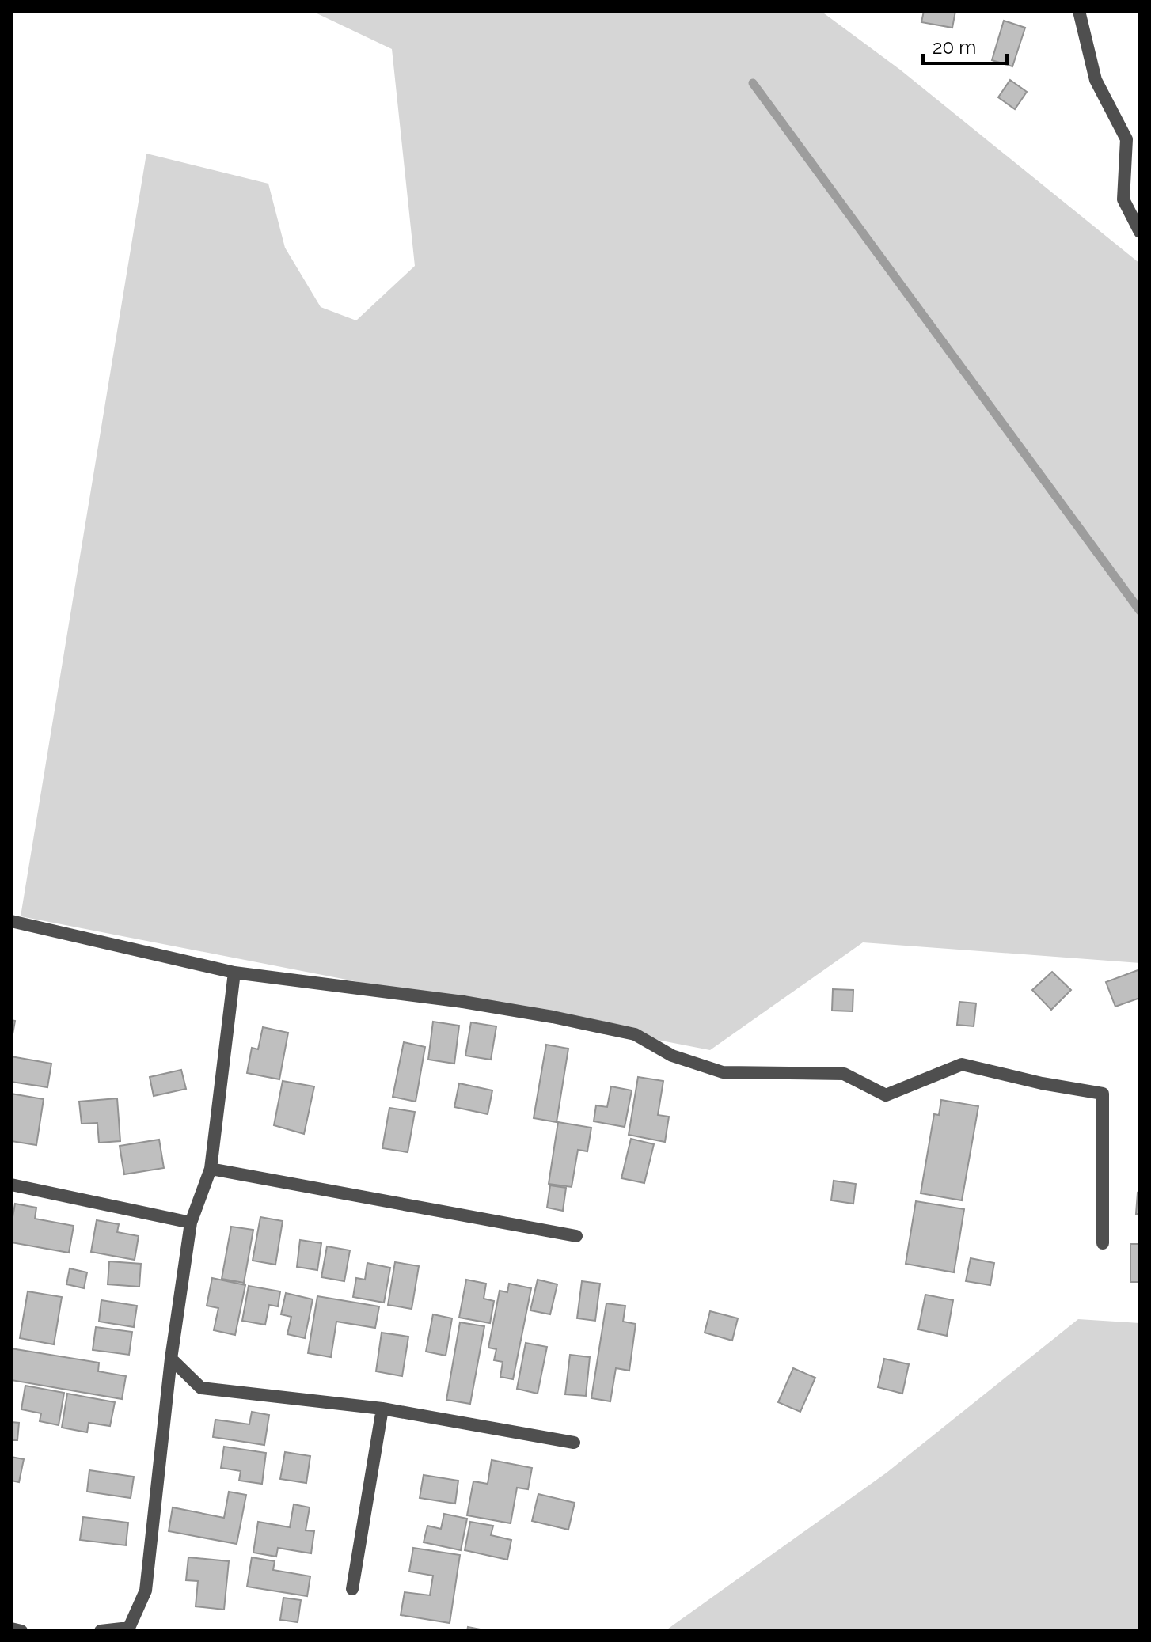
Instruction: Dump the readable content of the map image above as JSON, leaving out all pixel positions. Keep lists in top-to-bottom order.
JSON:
{
  "scale_bar": "20 m"
}
